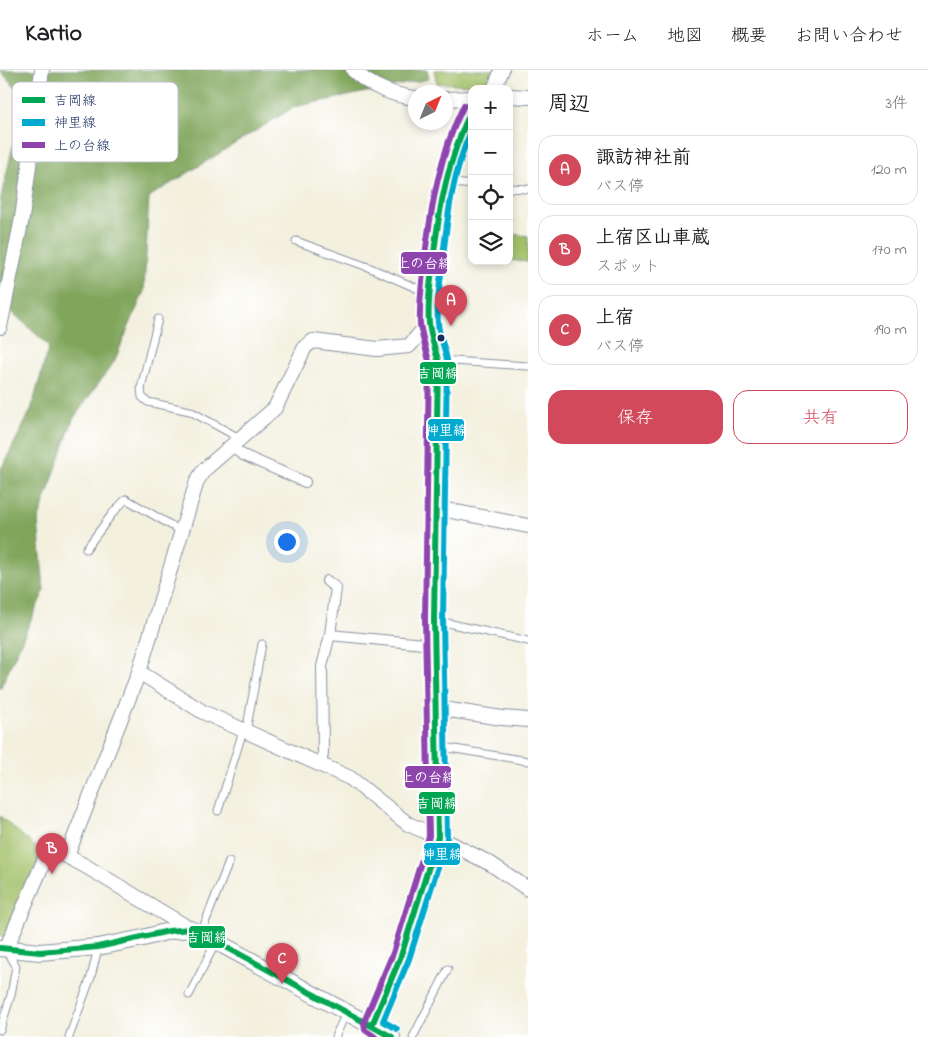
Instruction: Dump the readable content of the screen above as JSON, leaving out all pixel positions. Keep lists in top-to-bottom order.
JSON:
{
  "lines": ["transit line 上の台線", "transit line 吉岡線", "transit line 神里線"],
  "legend": ["吉岡線", "神里線", "上の台線"],
  "north": "top right",
  "page": {
    "header": "Kartio",
    "nav": [
      "ホーム",
      "地図",
      "概要",
      "お問い合わせ"
    ],
    "heading": ["周辺", "3件"],
    "map_buttons": ["+", "−"],
    "list": [
      {
        "mark": "A",
        "name": "諏訪神社前",
        "note": "バス停",
        "value": "120 m"
      },
      {
        "mark": "B",
        "name": "上宿区山車蔵",
        "note": "スポット",
        "value": "170 m"
      },
      {
        "mark": "C",
        "name": "上宿",
        "note": "バス停",
        "value": "190 m"
      }
    ],
    "pins": ["A", "B", "C"],
    "buttons": ["保存", "共有"]
  }
}
